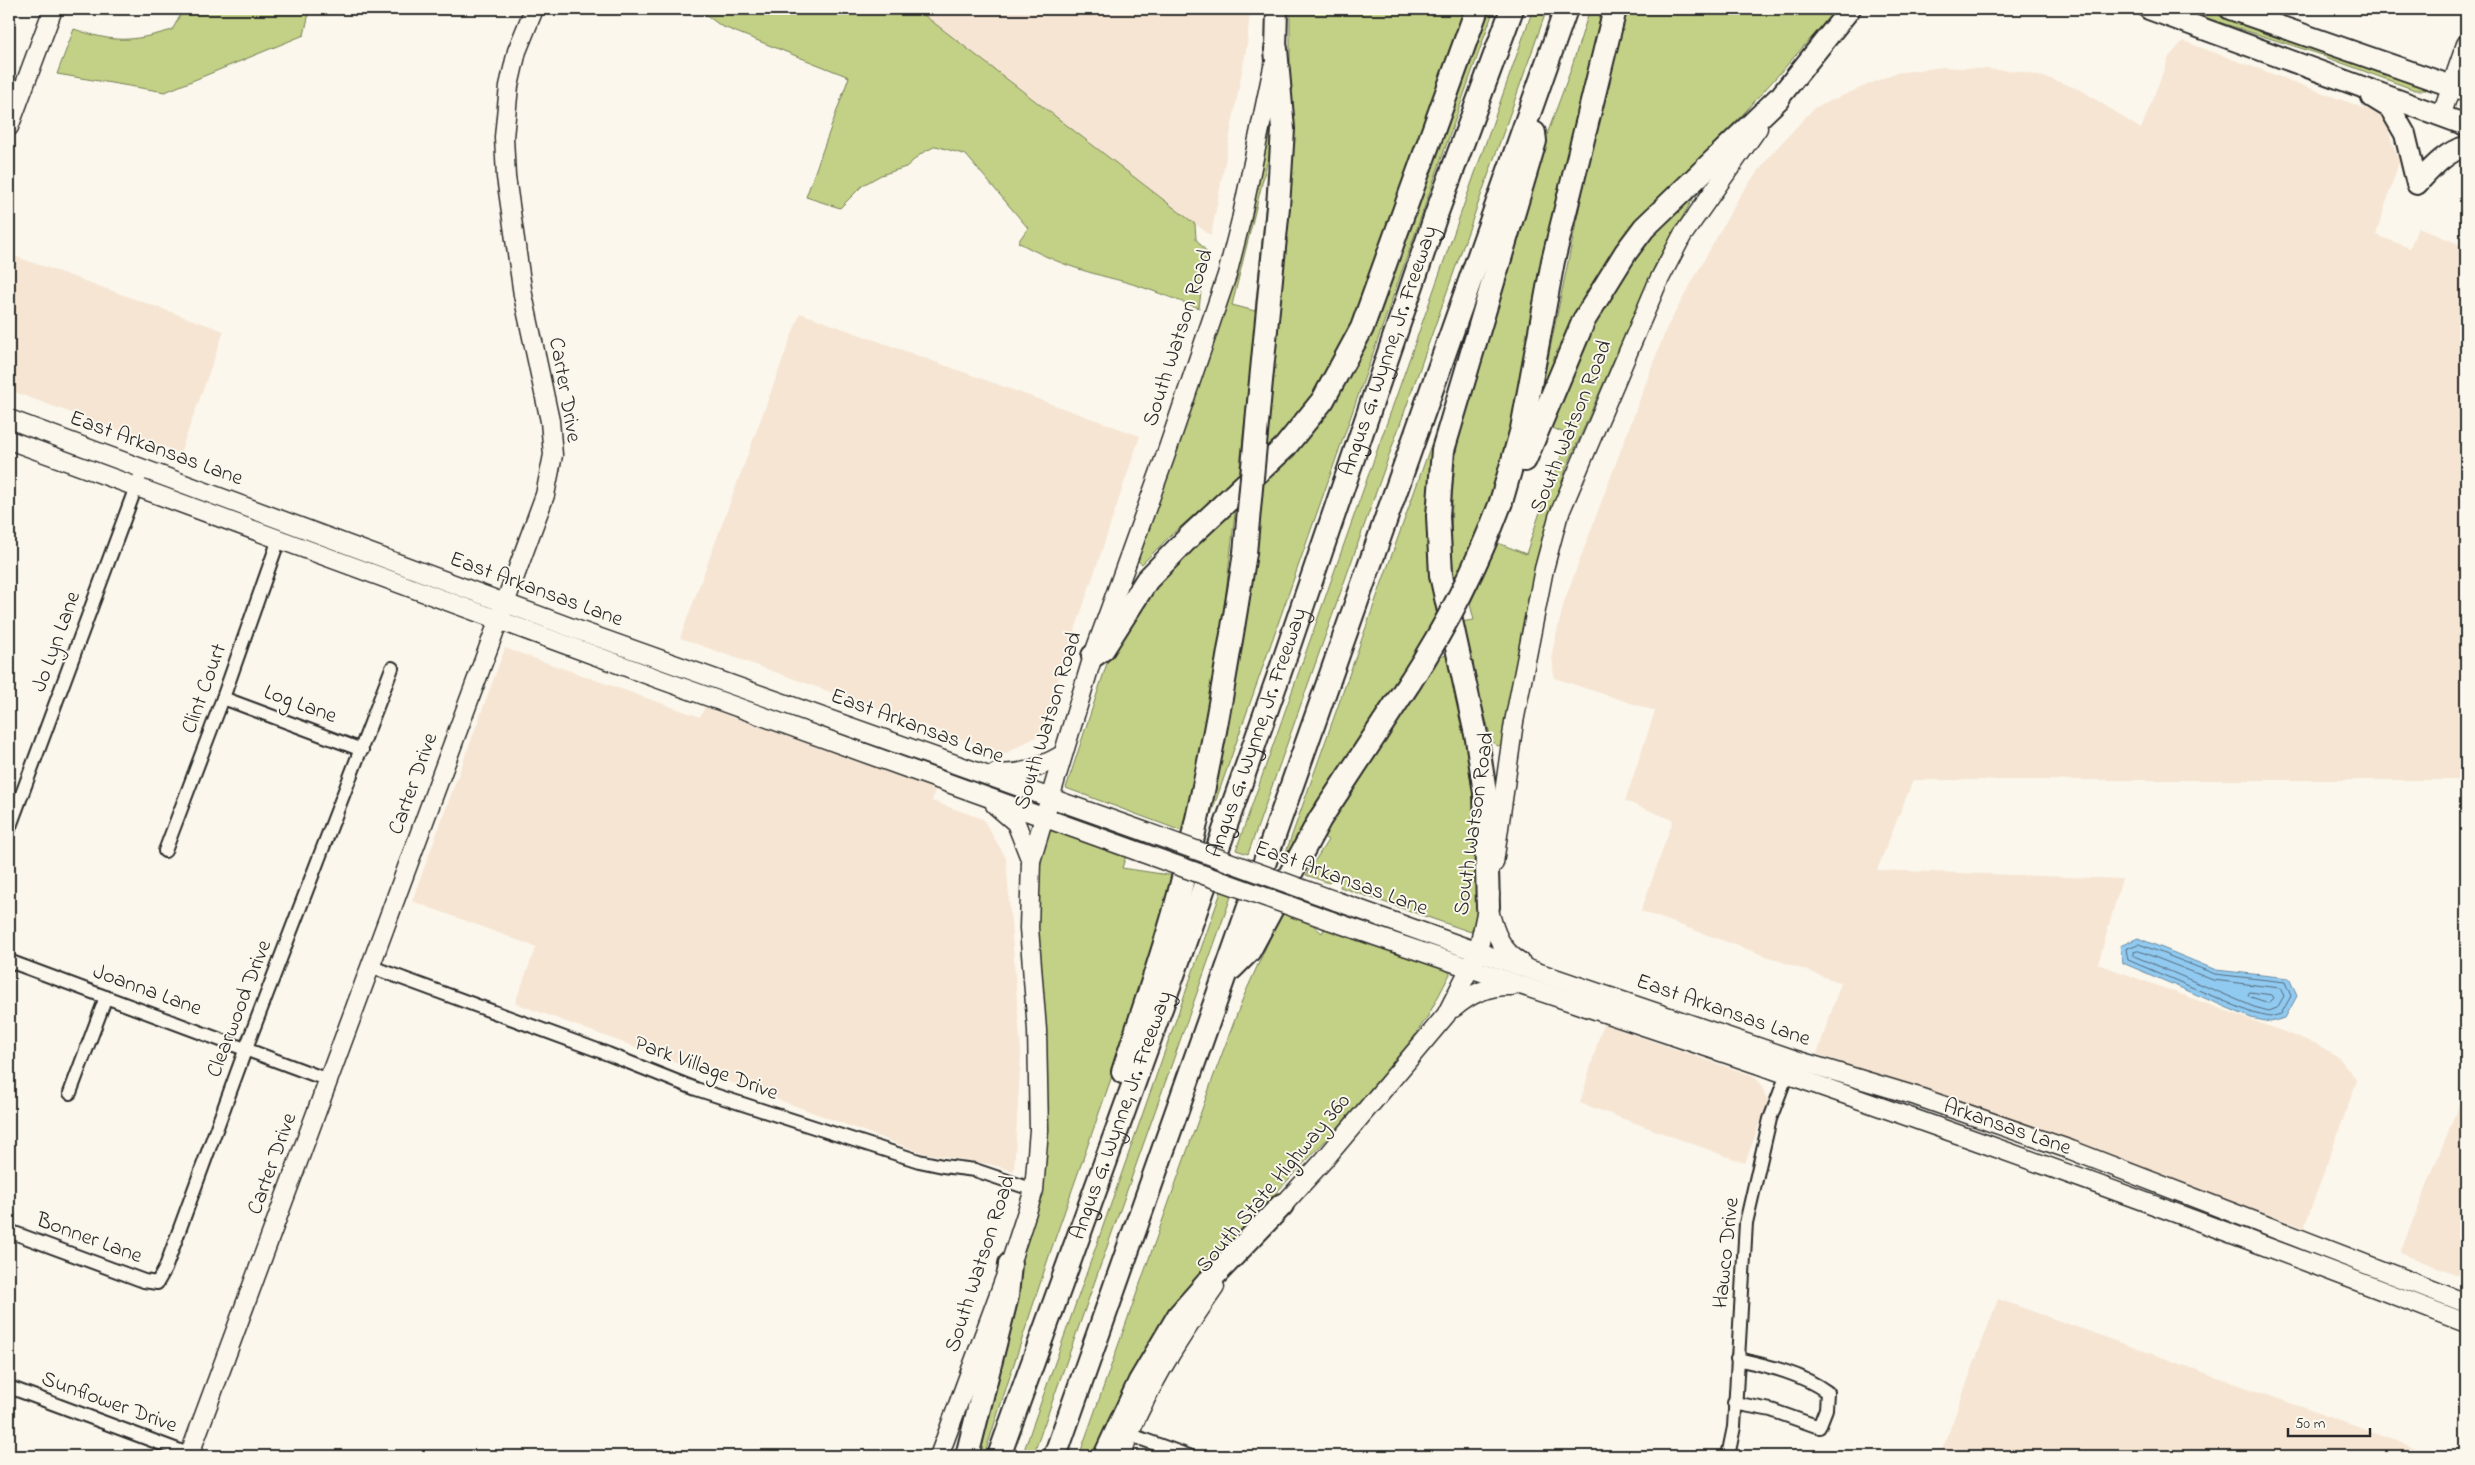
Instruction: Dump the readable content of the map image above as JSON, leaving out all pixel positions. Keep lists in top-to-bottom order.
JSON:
{
  "streets": {
    "highway": ["Angus G. Wynne, Jr. Freeway"],
    "main road": [
      "South Watson Road",
      "Carter Drive",
      "East Arkansas Lane",
      "Arkansas Lane",
      "South State Highway 360"
    ],
    "street": [
      "Jo Lyn Lane",
      "Clint Court",
      "Log Lane",
      "Joanna Lane",
      "Clearwood Drive",
      "Park Village Drive",
      "Bonner Lane",
      "Hawco Drive",
      "Sunflower Drive"
    ]
  },
  "crossings": [
    ["South Watson Road", "East Arkansas Lane"],
    ["South Watson Road", "Park Village Drive"],
    ["South Watson Road", "South State Highway 360"],
    ["Carter Drive", "East Arkansas Lane"],
    ["Carter Drive", "Joanna Lane"],
    ["Carter Drive", "Park Village Drive"],
    ["Carter Drive", "Sunflower Drive"],
    ["East Arkansas Lane", "Jo Lyn Lane"],
    ["East Arkansas Lane", "Clint Court"],
    ["East Arkansas Lane", "Arkansas Lane"],
    ["East Arkansas Lane", "South State Highway 360"],
    ["East Arkansas Lane", "Hawco Drive"],
    ["Clint Court", "Log Lane"],
    ["Log Lane", "Clearwood Drive"],
    ["Joanna Lane", "Clearwood Drive"],
    ["Clearwood Drive", "Bonner Lane"],
    ["Arkansas Lane", "Hawco Drive"]
  ],
  "scale_bar": "50 m"
}
